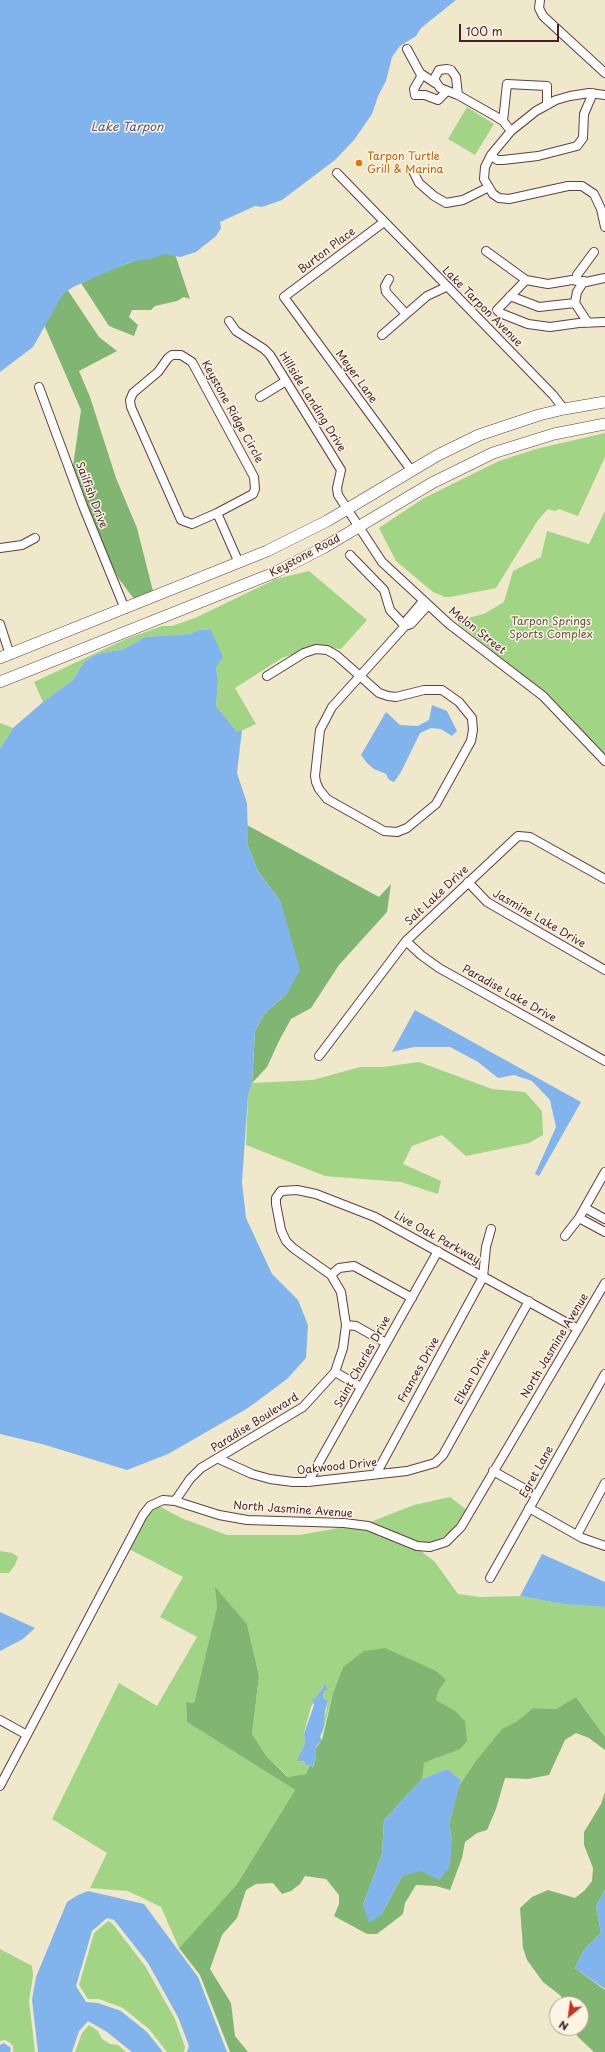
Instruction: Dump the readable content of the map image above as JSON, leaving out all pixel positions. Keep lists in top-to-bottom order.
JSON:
{
  "streets": {
    "main road": ["Keystone Road"],
    "street": [
      "Burton Place",
      "Lake Tarpon Avenue",
      "Meyer Lane",
      "Hillside Landing Drive",
      "Keystone Ridge Circle",
      "Sailfish Drive",
      "Melon Street",
      "Salt Lake Drive",
      "Jasmine Lake Drive",
      "Paradise Lake Drive",
      "Live Oak Parkway",
      "North Jasmine Avenue",
      "Saint Charles Drive",
      "Frances Drive",
      "Elkan Drive",
      "Paradise Boulevard",
      "Oakwood Drive",
      "Egret Lane"
    ]
  },
  "crossings": [
    ["Burton Place", "Lake Tarpon Avenue"],
    ["Burton Place", "Meyer Lane"],
    ["Lake Tarpon Avenue", "Keystone Road"],
    ["Meyer Lane", "Keystone Road"],
    ["Hillside Landing Drive", "Keystone Road"],
    ["Hillside Landing Drive", "Melon Street"],
    ["Sailfish Drive", "Keystone Road"],
    ["Keystone Road", "Melon Street"],
    ["Salt Lake Drive", "Jasmine Lake Drive"],
    ["Salt Lake Drive", "Paradise Lake Drive"],
    ["Live Oak Parkway", "North Jasmine Avenue"],
    ["Live Oak Parkway", "Saint Charles Drive"],
    ["Live Oak Parkway", "Frances Drive"],
    ["Live Oak Parkway", "Elkan Drive"],
    ["Live Oak Parkway", "Paradise Boulevard"],
    ["North Jasmine Avenue", "Paradise Boulevard"],
    ["Saint Charles Drive", "Oakwood Drive"],
    ["Frances Drive", "Oakwood Drive"],
    ["Elkan Drive", "Oakwood Drive"],
    ["Paradise Boulevard", "Oakwood Drive"]
  ],
  "water": ["Lake Tarpon"],
  "parks": ["Tarpon Springs Sports Complex"],
  "places": ["Tarpon Turtle Grill & Marina"],
  "scale_bar": "100 m",
  "north": "bottom left"
}
